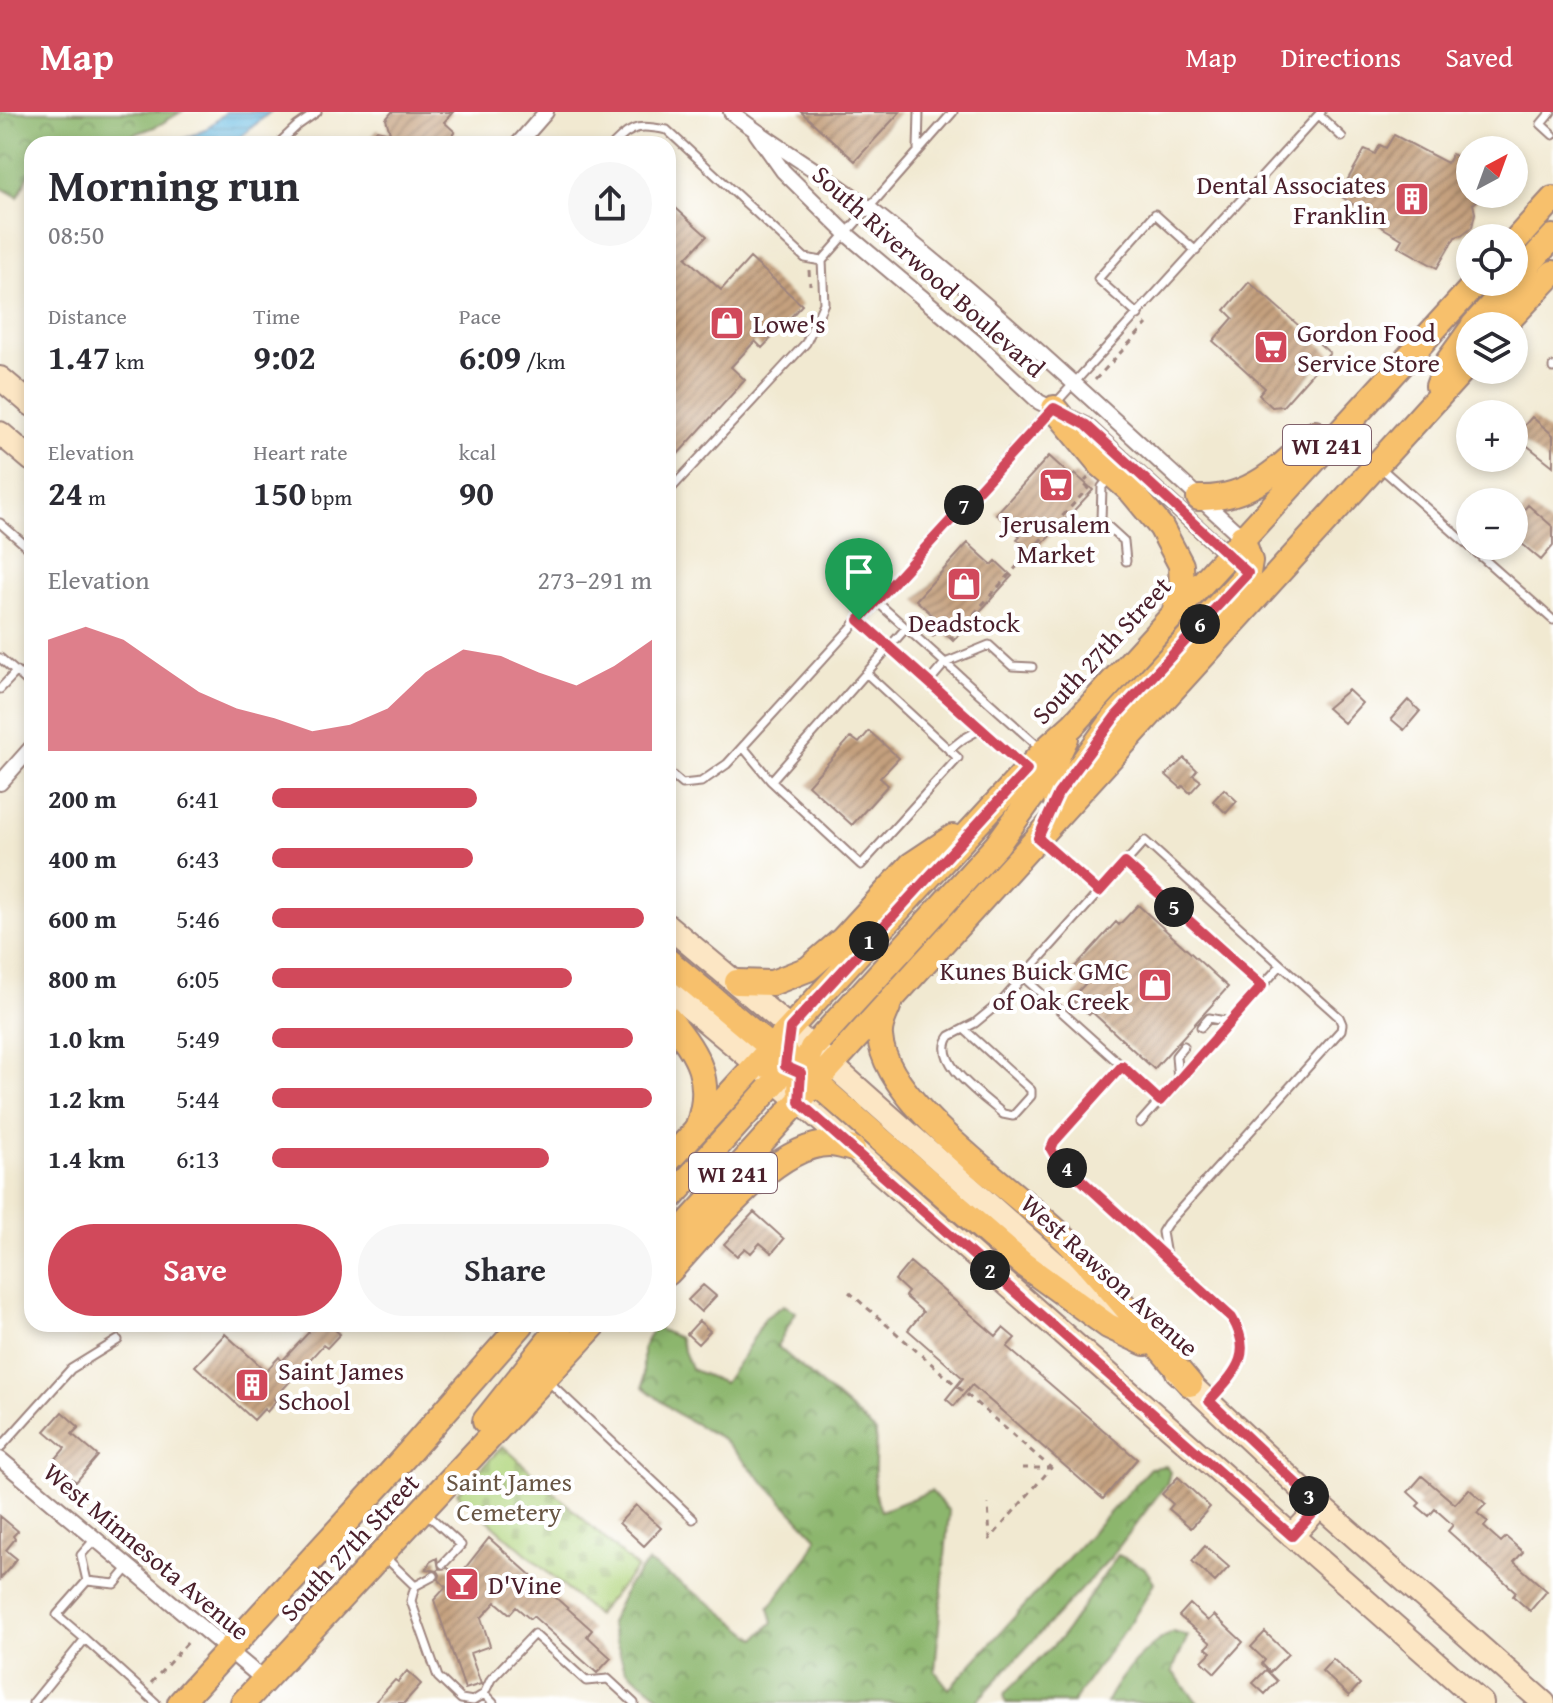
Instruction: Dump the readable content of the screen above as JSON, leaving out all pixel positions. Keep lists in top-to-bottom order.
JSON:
{
  "streets": {
    "main road": ["WI 241", "South 27th Street", "West Rawson Avenue"],
    "street": ["South Riverwood Boulevard", "West Minnesota Avenue"]
  },
  "crossings": [
    ["South Riverwood Boulevard", "South 27th Street"],
    ["South 27th Street", "West Minnesota Avenue"]
  ],
  "parks": ["Saint James Cemetery"],
  "places": {
    "building": ["Dental Associates Franklin", "Saint James School"],
    "shop": ["Lowe's", "Deadstock", "Kunes Buick GMC of Oak Creek"],
    "supermarket": ["Gordon Food Service Store", "Jerusalem Market"],
    "bar": ["D'Vine"]
  },
  "north": "top right",
  "page": {
    "header": "Map",
    "nav": ["Map", "Directions", "Saved"],
    "map_buttons": ["+", "−"],
    "heading": ["Morning run", "08:50"],
    "stats": [
      ["Distance", "1.47 km"],
      ["Time", "9:02"],
      ["Pace", "6:09 /km"],
      ["Elevation", "24 m"],
      ["Heart rate", "150 bpm"],
      ["kcal", "90"]
    ],
    "pins": [
      "7",
      "6",
      "5",
      "1",
      "4",
      "2",
      "3"
    ],
    "chart": ["Elevation", "273–291 m"],
    "list": [
      {
        "name": "200 m",
        "note": "6:41"
      },
      {
        "name": "400 m",
        "note": "6:43"
      },
      {
        "name": "600 m",
        "note": "5:46"
      },
      {
        "name": "800 m",
        "note": "6:05"
      },
      {
        "name": "1.0 km",
        "note": "5:49"
      },
      {
        "name": "1.2 km",
        "note": "5:44"
      },
      {
        "name": "1.4 km",
        "note": "6:13"
      }
    ],
    "buttons": ["Save", "Share"]
  }
}
